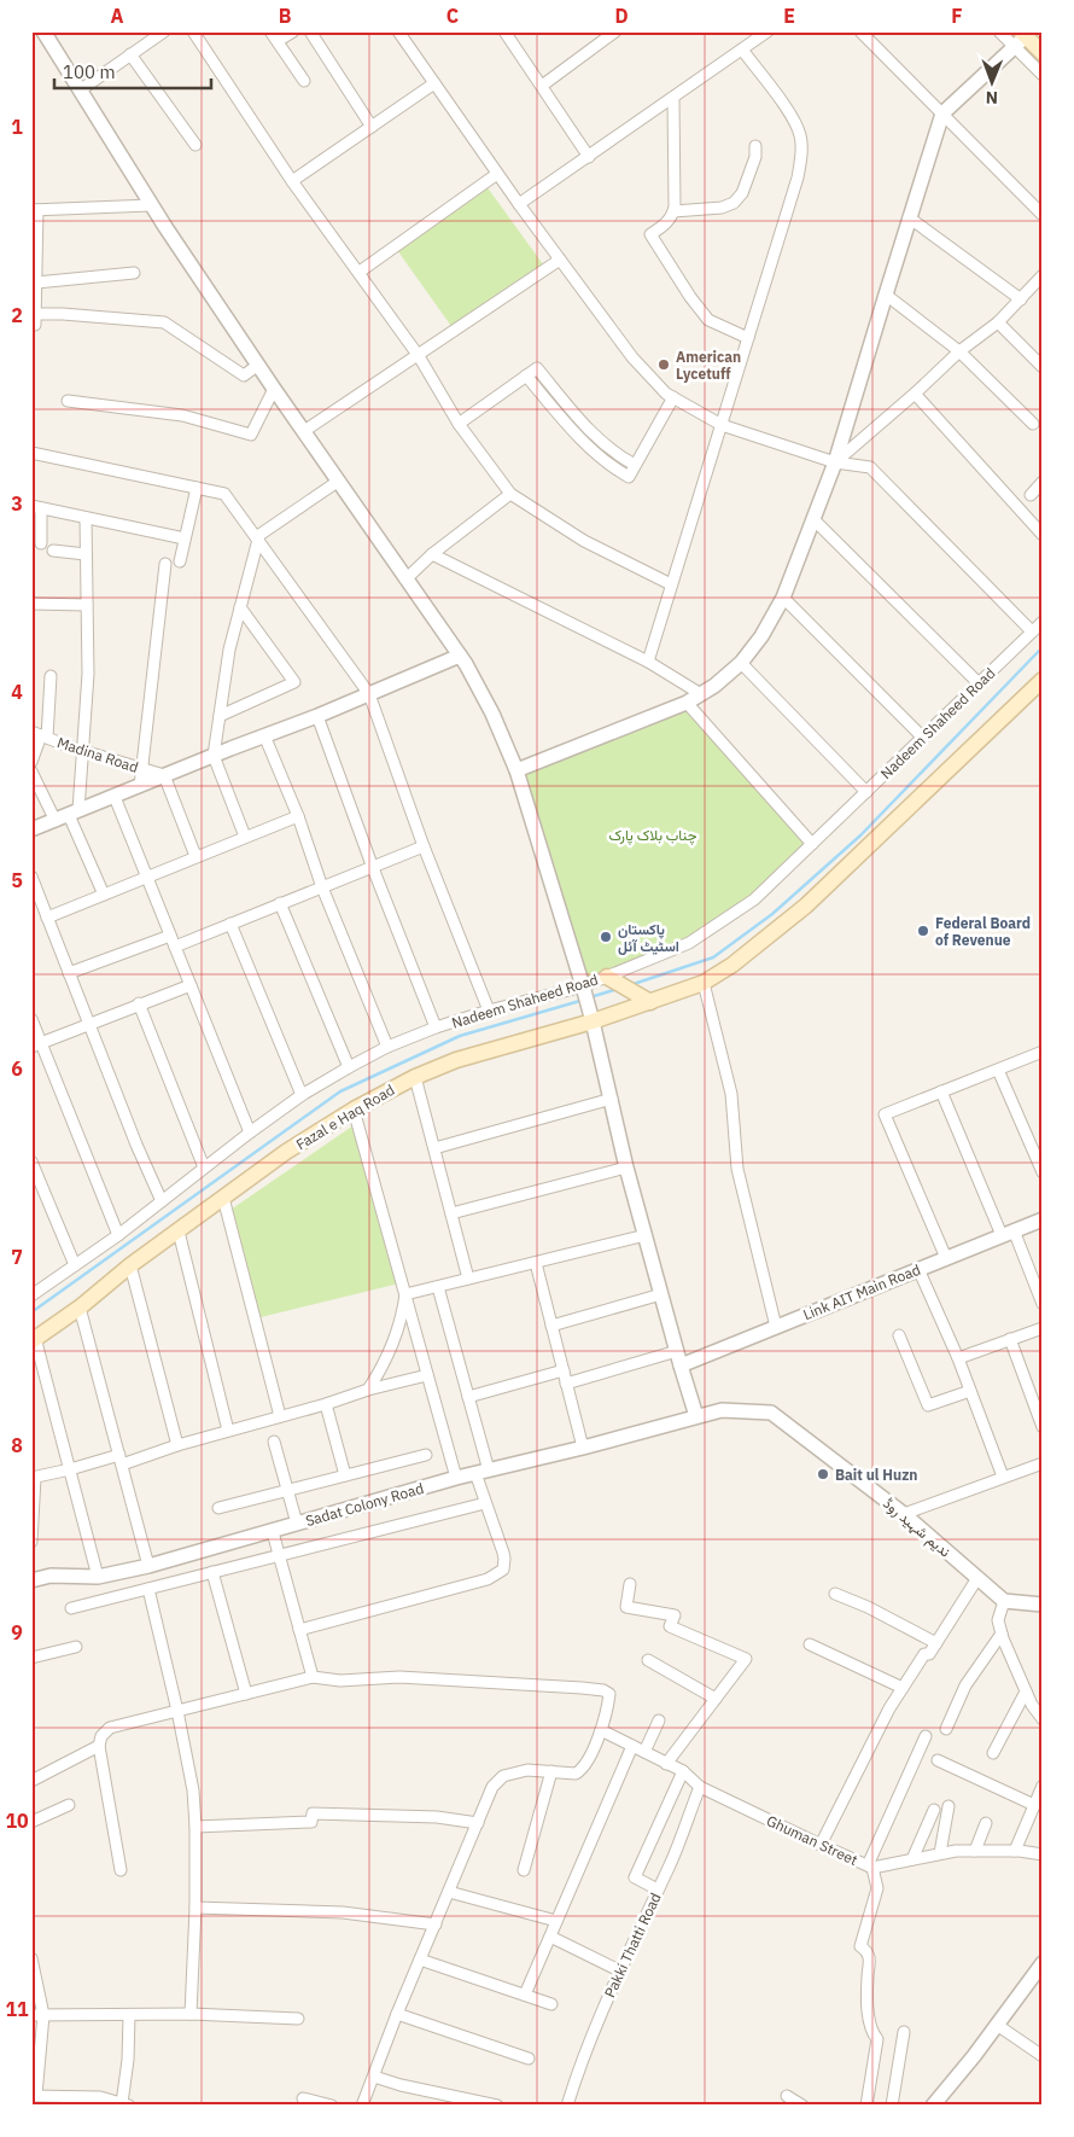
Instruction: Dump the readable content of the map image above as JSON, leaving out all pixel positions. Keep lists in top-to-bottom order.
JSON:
{
  "streets": {
    "main road": ["Fazal e Haq Road"],
    "street": [
      "Nadeem Shaheed Road",
      "Madina Road",
      "Link AIT Main Road",
      "Sadat Colony Road",
      "ندیم شہید روڈ",
      "Ghuman Street",
      "Pakki Thatti Road"
    ]
  },
  "crossings": [
    ["Sadat Colony Road", "ندیم شہید روڈ"],
    ["Ghuman Street", "Pakki Thatti Road"]
  ],
  "parks": ["چناب بلاک پارک"],
  "places": [
    "American Lycetuff",
    "Federal Board of Revenue",
    "پاکستان اسٹیٹ آئل",
    "Bait ul Huzn"
  ],
  "scale_bar": "100 m",
  "north": "bottom",
  "grid": {
    "columns": [
      "A",
      "B",
      "C",
      "D",
      "E",
      "F"
    ],
    "rows": [
      "1",
      "2",
      "3",
      "4",
      "5",
      "6",
      "7",
      "8",
      "9",
      "10",
      "11"
    ]
  }
}
